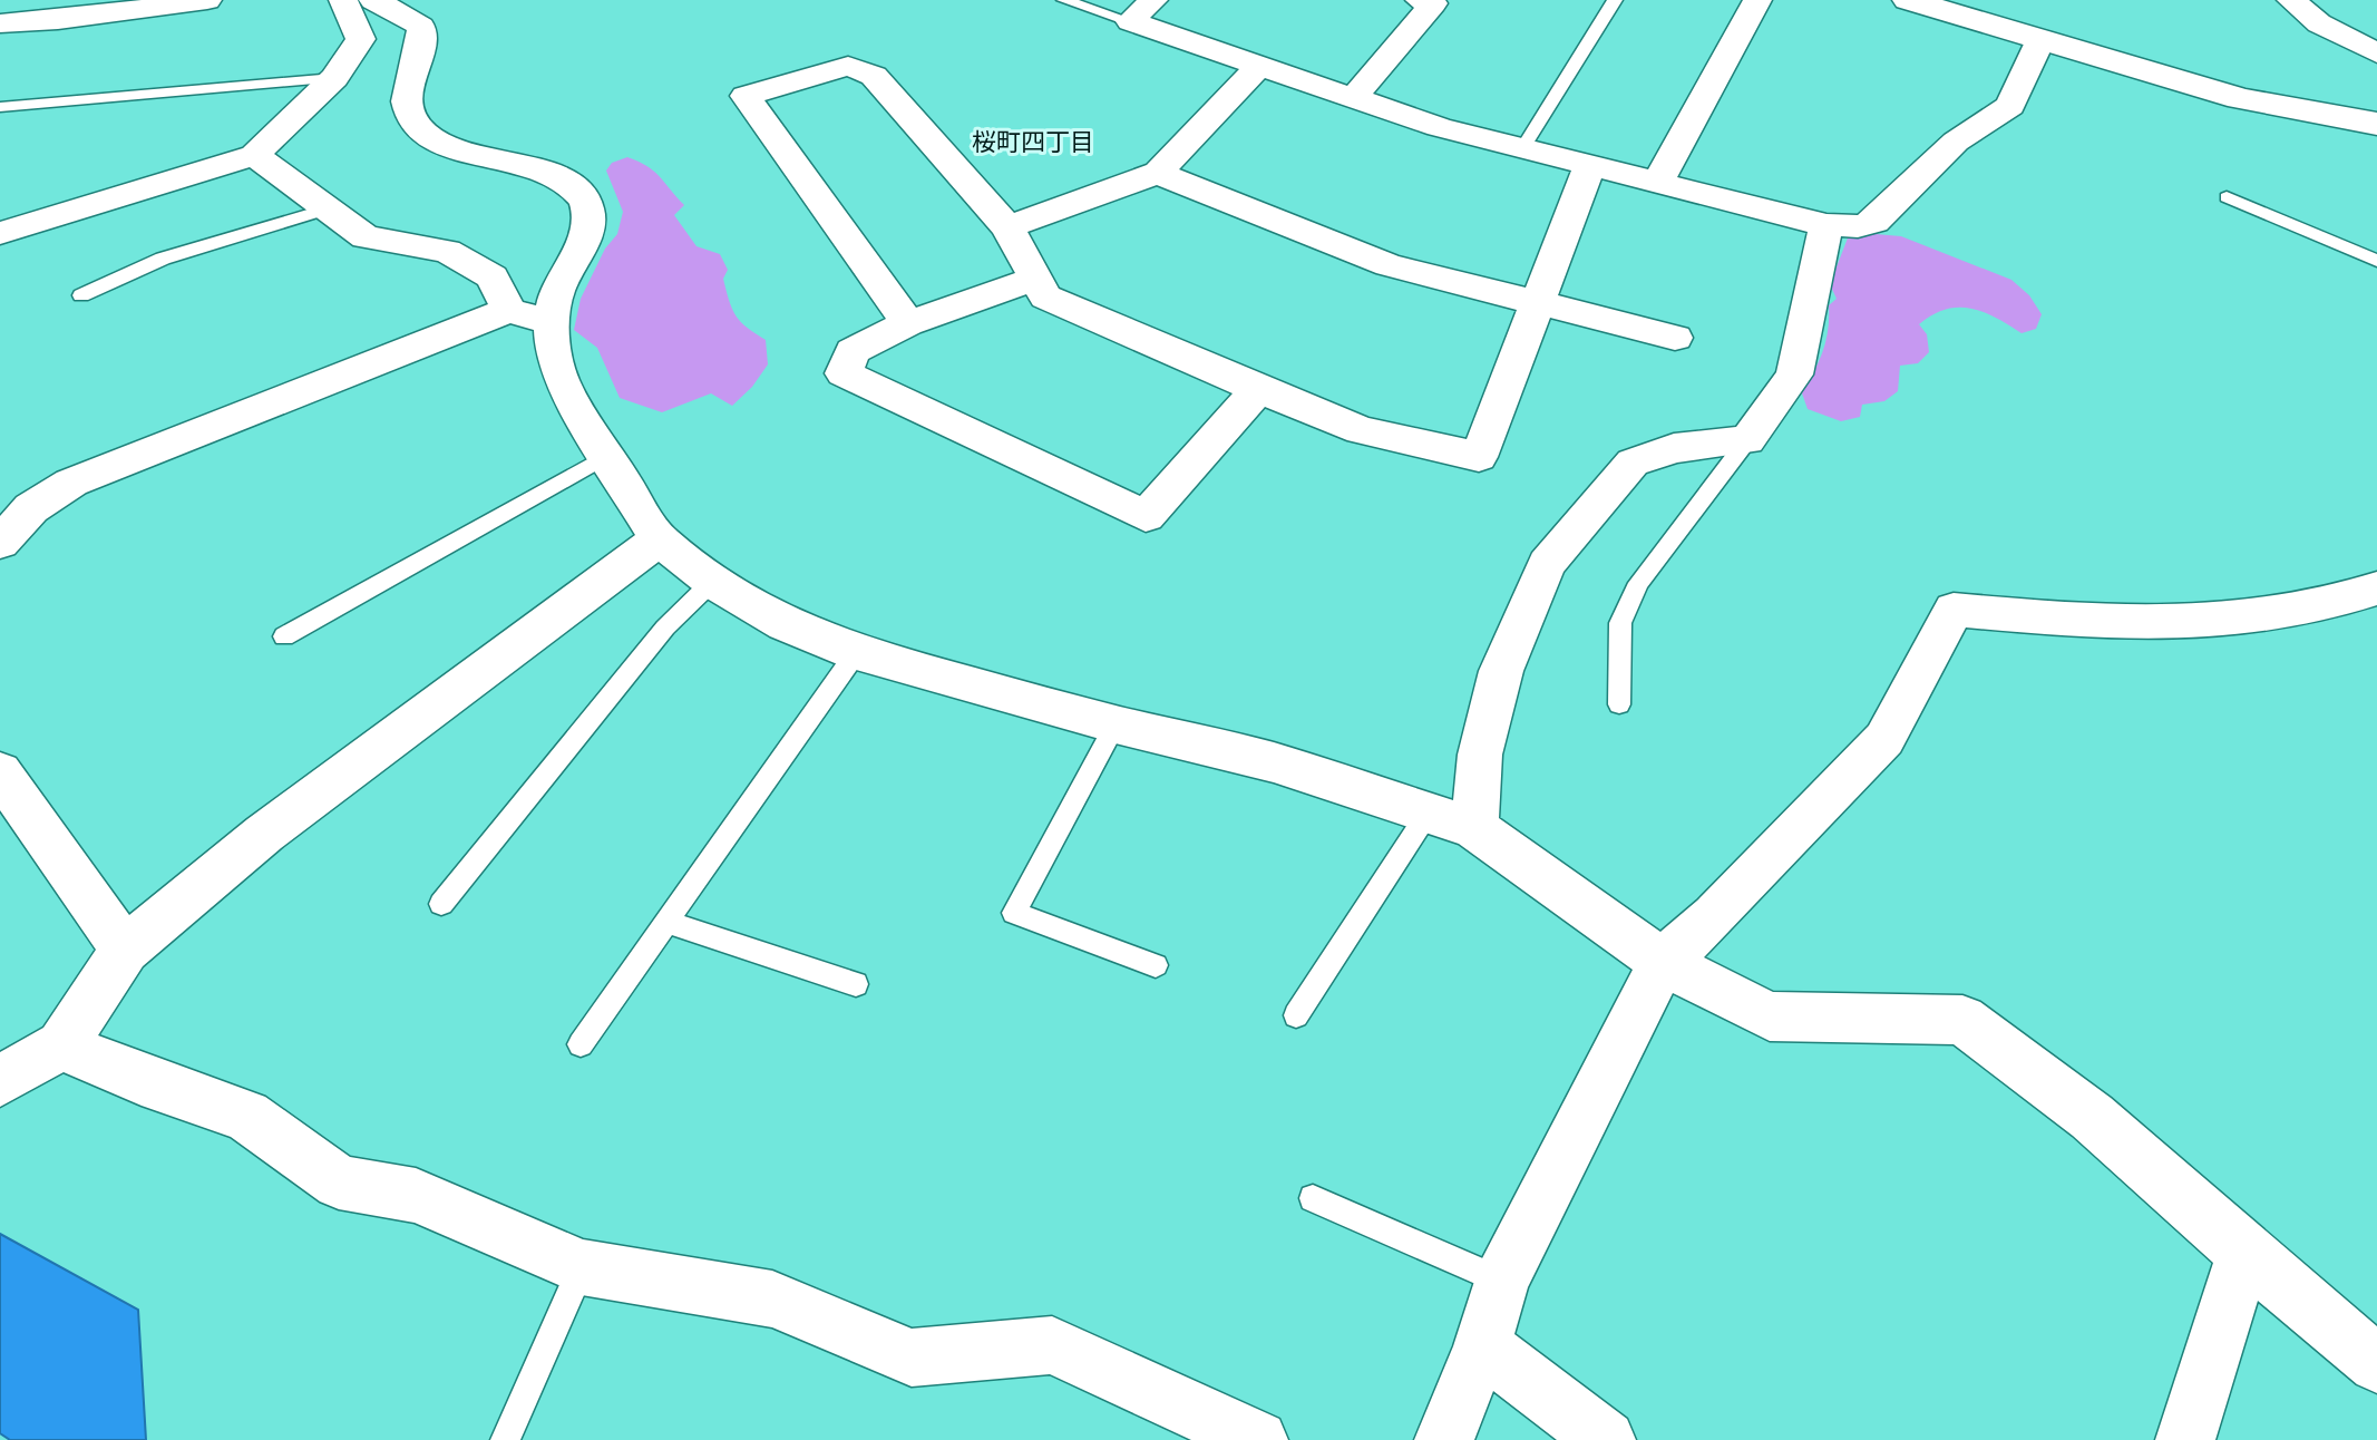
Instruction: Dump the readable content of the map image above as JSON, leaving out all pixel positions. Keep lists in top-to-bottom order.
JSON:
{
  "districts": ["桜町四丁目"]
}
